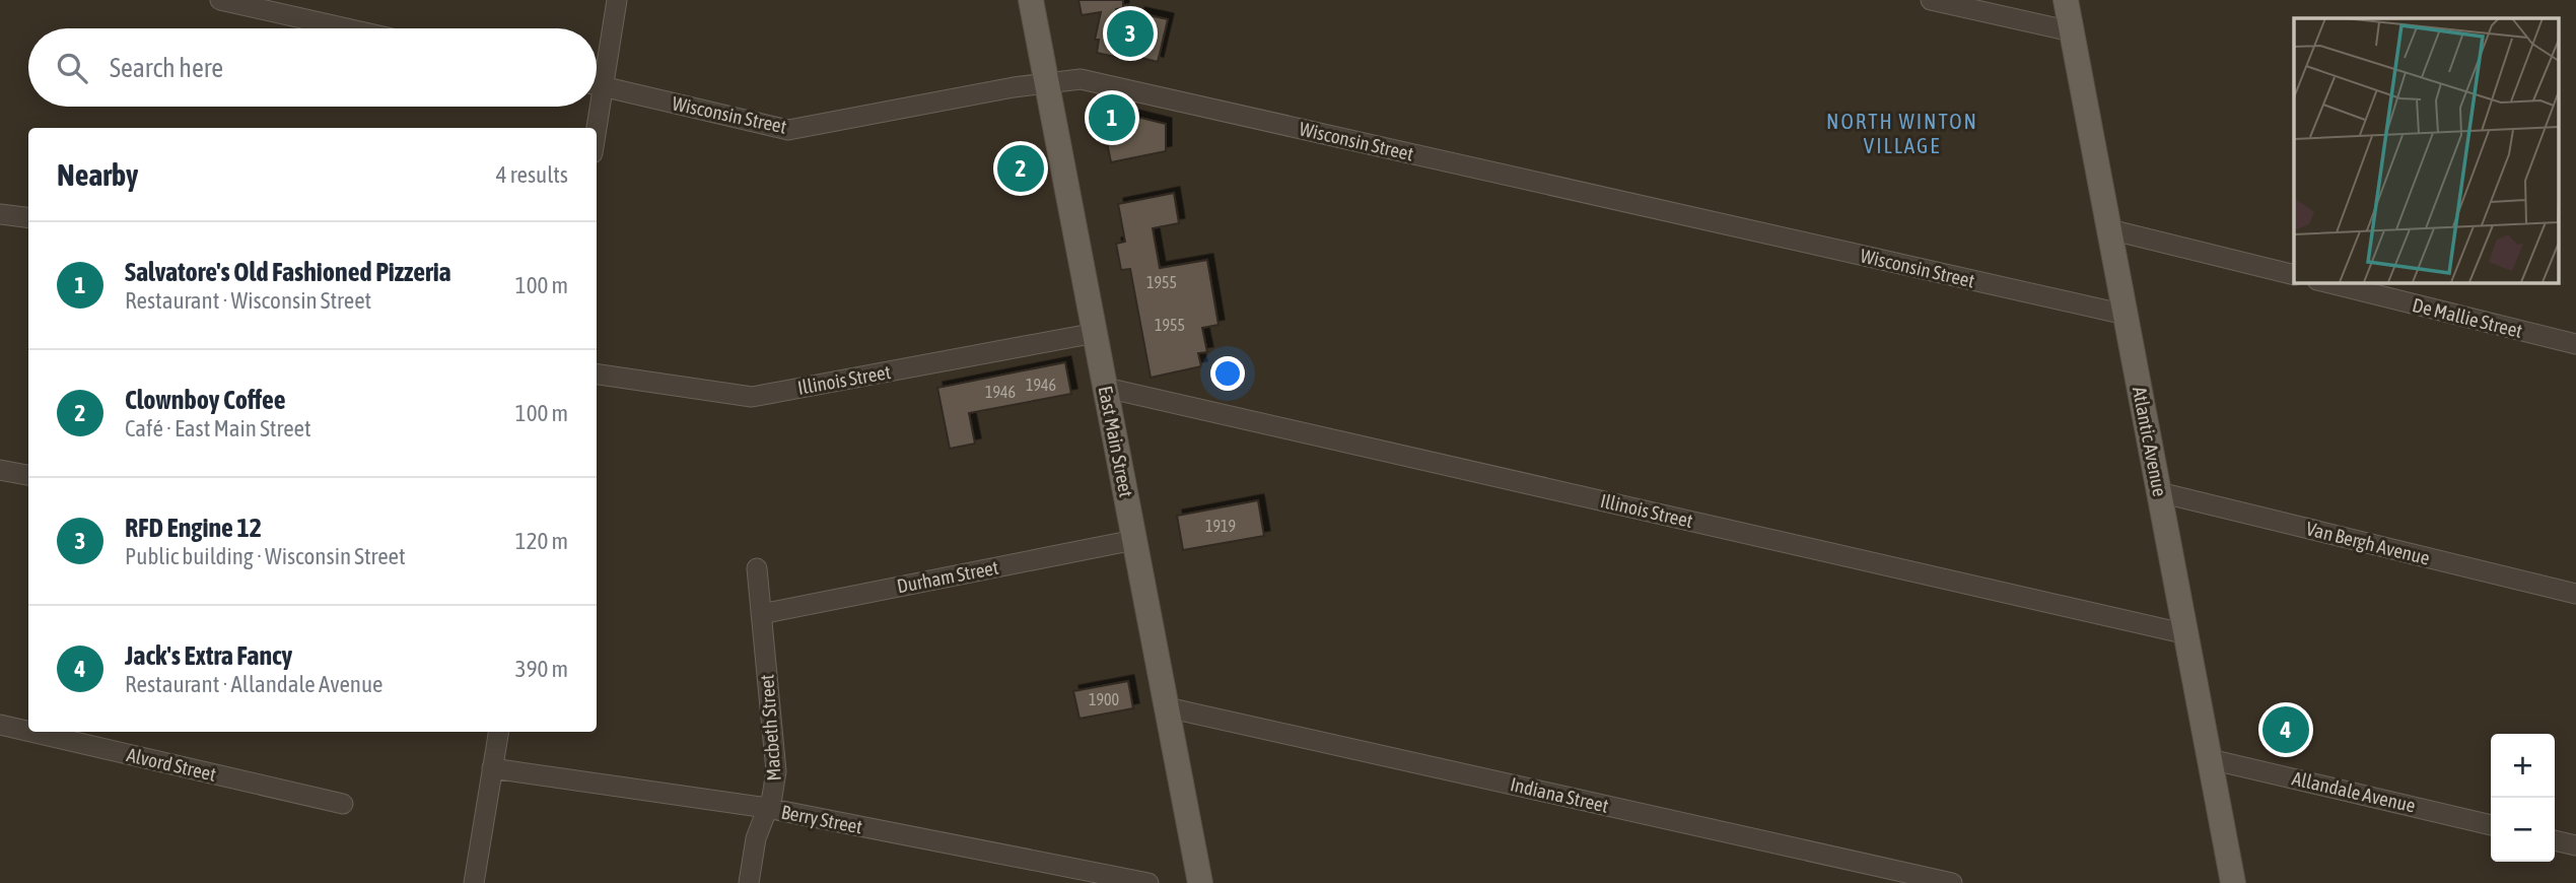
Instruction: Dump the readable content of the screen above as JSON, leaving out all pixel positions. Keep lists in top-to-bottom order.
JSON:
{
  "streets": {
    "main road": ["East Main Street", "Atlantic Avenue"],
    "street": [
      "Wisconsin Street",
      "De Mallie Street",
      "Illinois Street",
      "Van Bergh Avenue",
      "Durham Street",
      "Macbeth Street",
      "Alvord Street",
      "Allandale Avenue",
      "Indiana Street",
      "Berry Street"
    ]
  },
  "crossings": [
    ["Wisconsin Street", "East Main Street"],
    ["Wisconsin Street", "Atlantic Avenue"],
    ["Illinois Street", "East Main Street"],
    ["Illinois Street", "Atlantic Avenue"],
    ["East Main Street", "Durham Street"],
    ["East Main Street", "Indiana Street"],
    ["Atlantic Avenue", "Van Bergh Avenue"],
    ["Atlantic Avenue", "Allandale Avenue"],
    ["Durham Street", "Macbeth Street"],
    ["Macbeth Street", "Berry Street"]
  ],
  "districts": ["NORTH WINTON VILLAGE"],
  "house_numbers": [
    "1955",
    "1955",
    "1946",
    "1946",
    "1919",
    "1900"
  ],
  "page": {
    "pins": [
      "3",
      "1",
      "2",
      "4"
    ],
    "search": "Search here",
    "heading": ["Nearby", "4 results"],
    "list": [
      {
        "mark": "1",
        "name": "Salvatore's Old Fashioned Pizzeria",
        "note": "Restaurant · Wisconsin Street",
        "value": "100 m"
      },
      {
        "mark": "2",
        "name": "Clownboy Coffee",
        "note": "Café · East Main Street",
        "value": "100 m"
      },
      {
        "mark": "3",
        "name": "RFD Engine 12",
        "note": "Public building · Wisconsin Street",
        "value": "120 m"
      },
      {
        "mark": "4",
        "name": "Jack's Extra Fancy",
        "note": "Restaurant · Allandale Avenue",
        "value": "390 m"
      }
    ],
    "map_buttons": ["+", "−"]
  }
}
